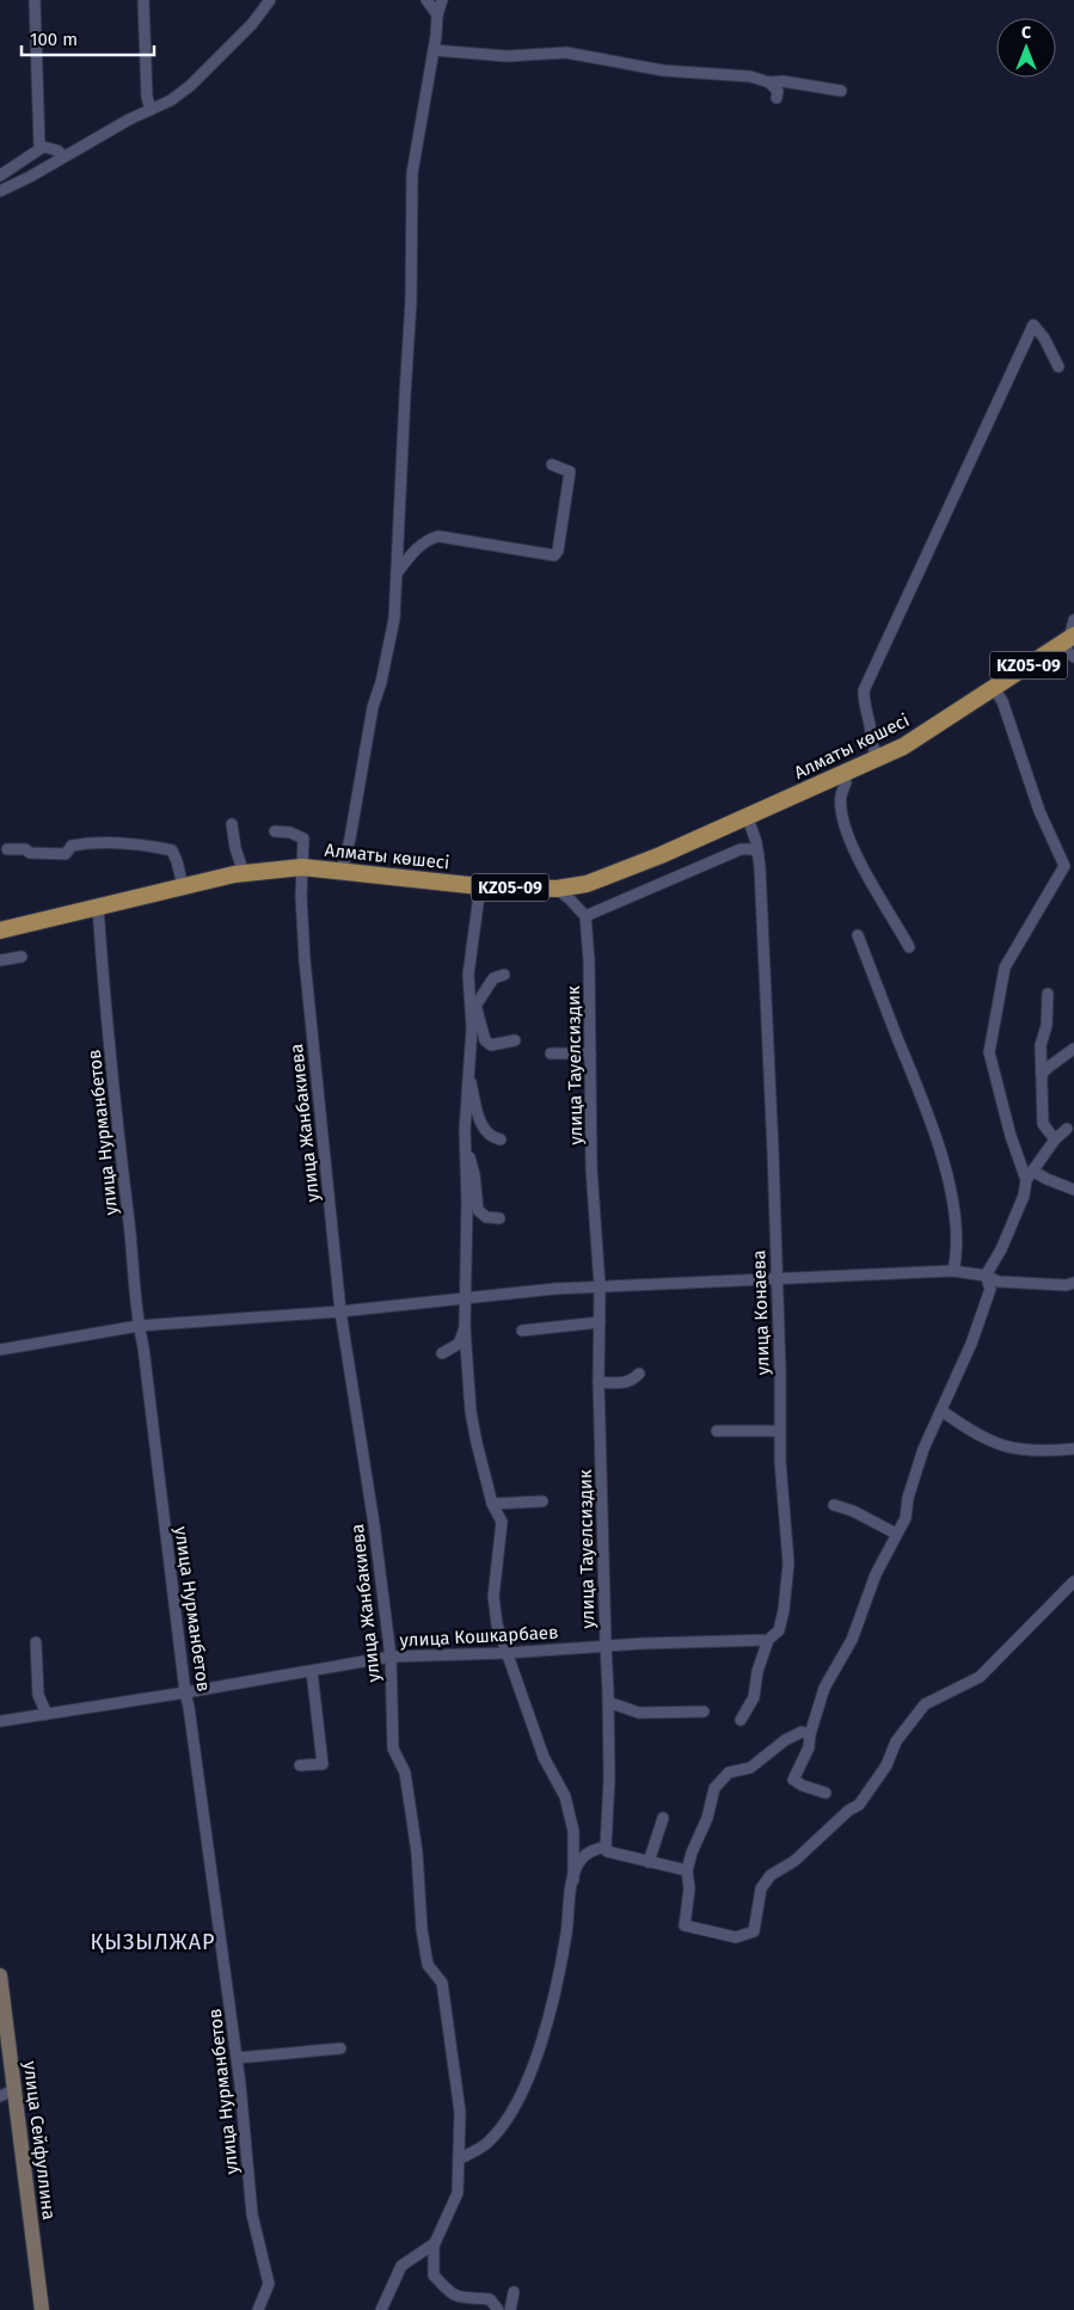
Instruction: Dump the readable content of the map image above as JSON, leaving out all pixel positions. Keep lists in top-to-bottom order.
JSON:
{
  "streets": {
    "main road": ["KZ05-09", "Алматы көшесі"],
    "street": [
      "улица Тауелсиздик",
      "улица Жанбакиева",
      "улица Нурманбетов",
      "улица Конаева",
      "улица Кошкарбаев",
      "улица Сейфуллина"
    ]
  },
  "crossings": [
    ["KZ05-09", "Алматы көшесі"],
    ["Алматы көшесі", "улица Жанбакиева"],
    ["Алматы көшесі", "улица Нурманбетов"],
    ["Алматы көшесі", "улица Конаева"],
    ["улица Тауелсиздик", "улица Кошкарбаев"],
    ["улица Жанбакиева", "улица Кошкарбаев"],
    ["улица Нурманбетов", "улица Кошкарбаев"]
  ],
  "districts": ["ҚЫЗЫЛЖАР"],
  "scale_bar": "100 m",
  "north": "top"
}
